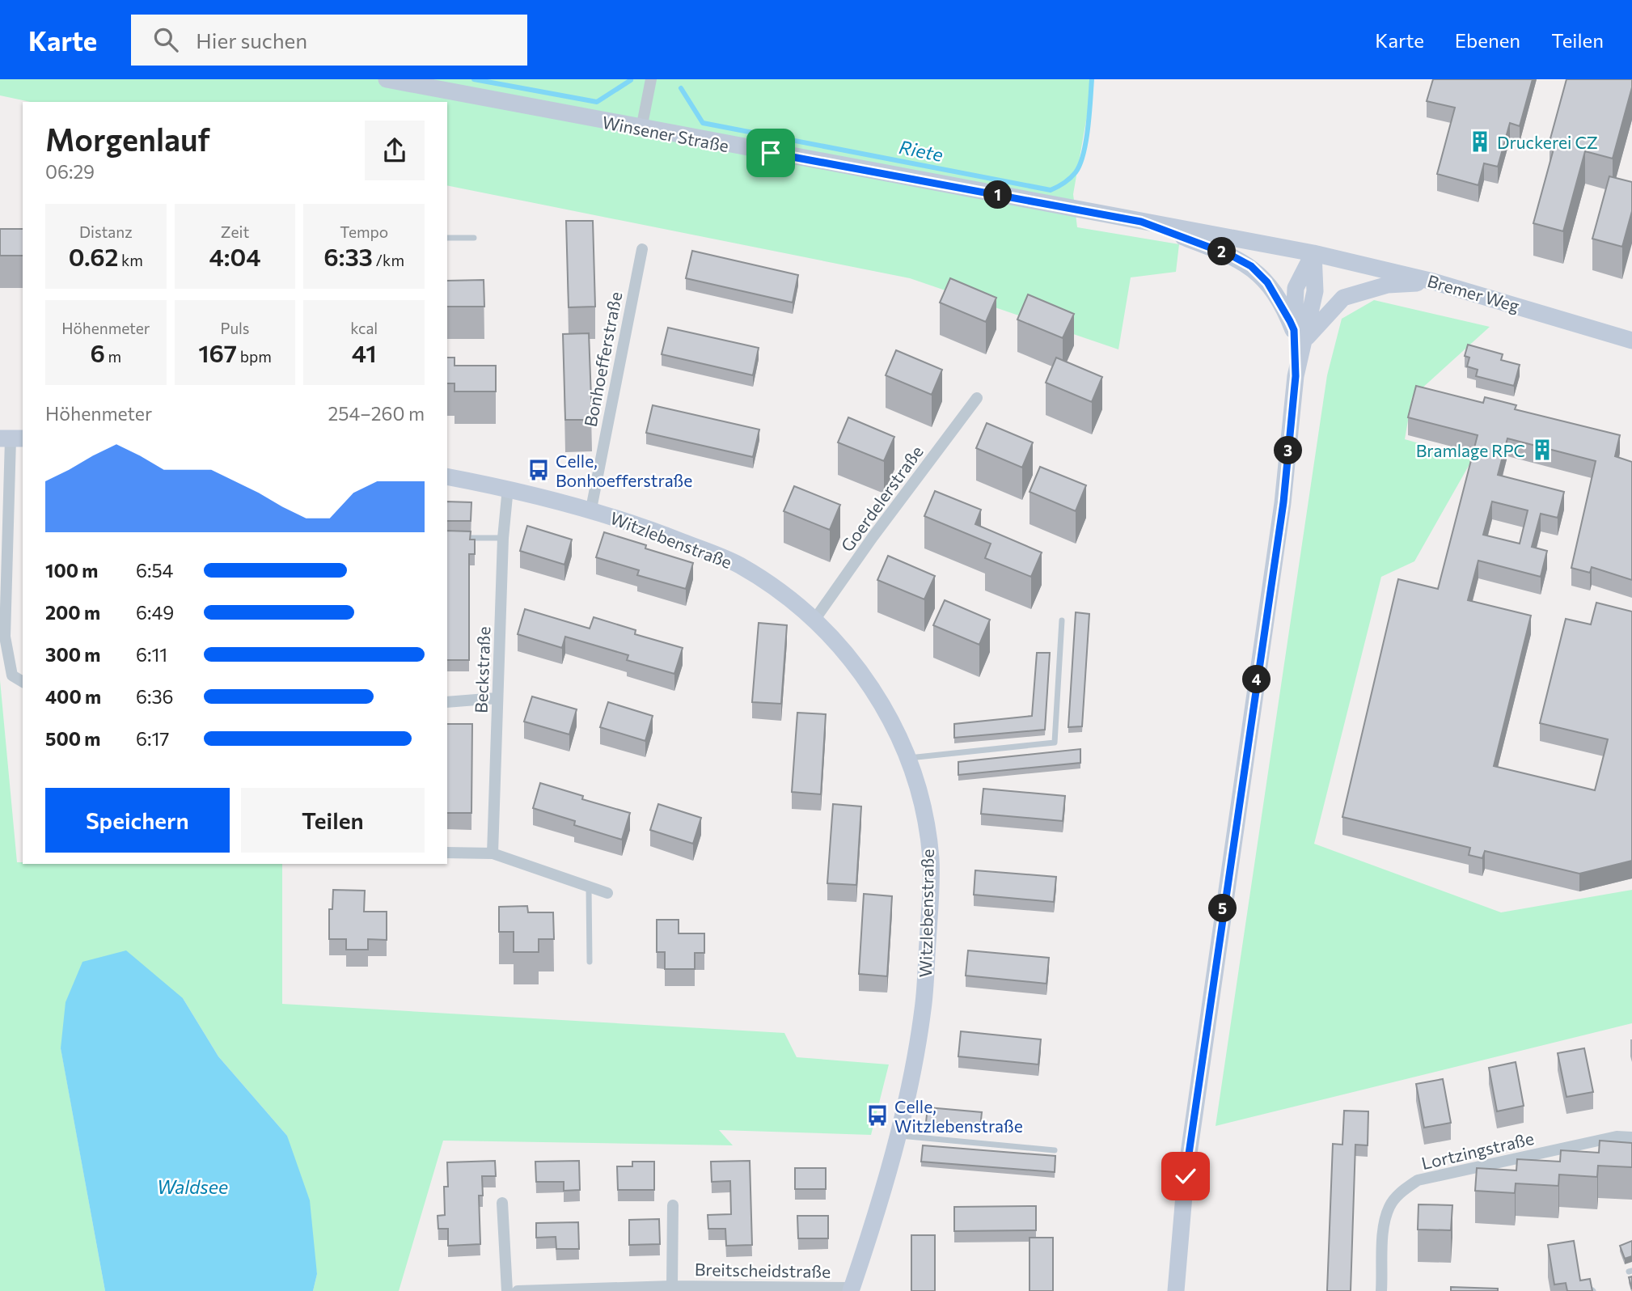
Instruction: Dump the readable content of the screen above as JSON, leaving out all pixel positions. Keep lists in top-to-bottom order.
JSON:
{
  "streets": {
    "main road": ["Winsener Straße", "Bremer Weg", "Witzlebenstraße"],
    "street": [
      "Bonhoefferstraße",
      "Goerdelerstraße",
      "Beckstraße",
      "Lortzingstraße",
      "Breitscheidstraße"
    ]
  },
  "crossings": [
    ["Winsener Straße", "Bremer Weg"],
    ["Bonhoefferstraße", "Witzlebenstraße"],
    ["Goerdelerstraße", "Witzlebenstraße"],
    ["Witzlebenstraße", "Beckstraße"],
    ["Witzlebenstraße", "Breitscheidstraße"]
  ],
  "water": ["Riete", "Waldsee"],
  "places": {
    "building": ["Druckerei CZ", "Bramlage RPC"],
    "bus stop": ["Celle, Bonhoefferstraße", "Celle, Witzlebenstraße"]
  },
  "page": {
    "header": "Karte",
    "search": "Hier suchen",
    "nav": ["Karte", "Ebenen", "Teilen"],
    "heading": ["Morgenlauf", "06:29"],
    "pins": [
      "1",
      "2",
      "3",
      "4",
      "5"
    ],
    "stats": [
      ["Distanz", "0.62 km"],
      ["Zeit", "4:04"],
      ["Tempo", "6:33 /km"],
      ["Höhenmeter", "6 m"],
      ["Puls", "167 bpm"],
      ["kcal", "41"]
    ],
    "chart": ["Höhenmeter", "254–260 m"],
    "list": [
      {
        "name": "100 m",
        "note": "6:54"
      },
      {
        "name": "200 m",
        "note": "6:49"
      },
      {
        "name": "300 m",
        "note": "6:11"
      },
      {
        "name": "400 m",
        "note": "6:36"
      },
      {
        "name": "500 m",
        "note": "6:17"
      }
    ],
    "buttons": ["Speichern", "Teilen"]
  }
}
